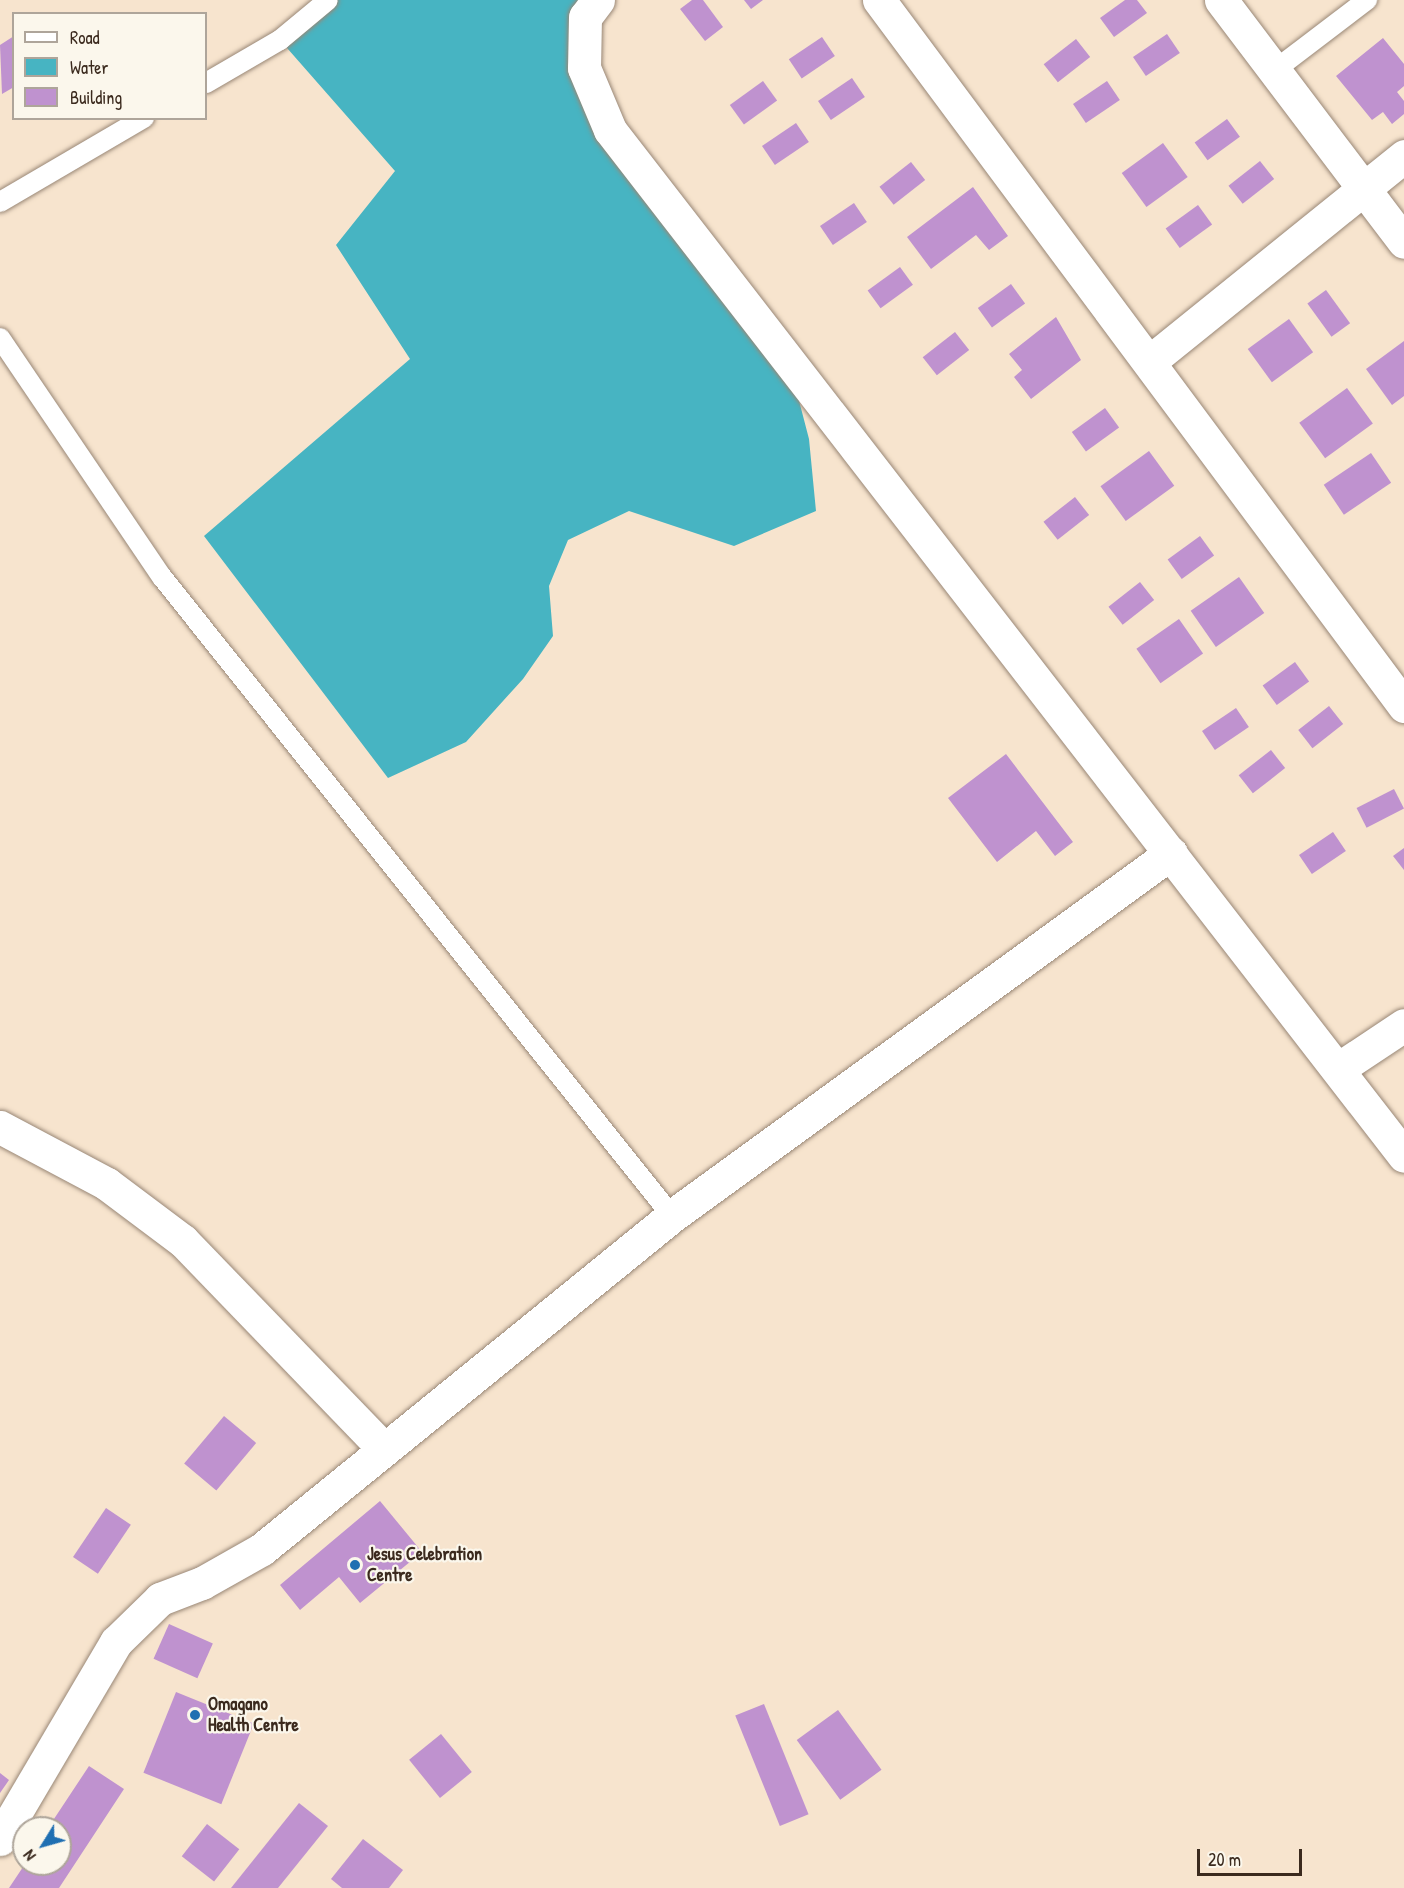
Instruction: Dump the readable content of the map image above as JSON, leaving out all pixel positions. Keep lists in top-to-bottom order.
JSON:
{
  "places": ["Jesus Celebration Centre", "Omagano Health Centre"],
  "legend": ["Road", "Water", "Building"],
  "scale_bar": "20 m",
  "north": "bottom left"
}
